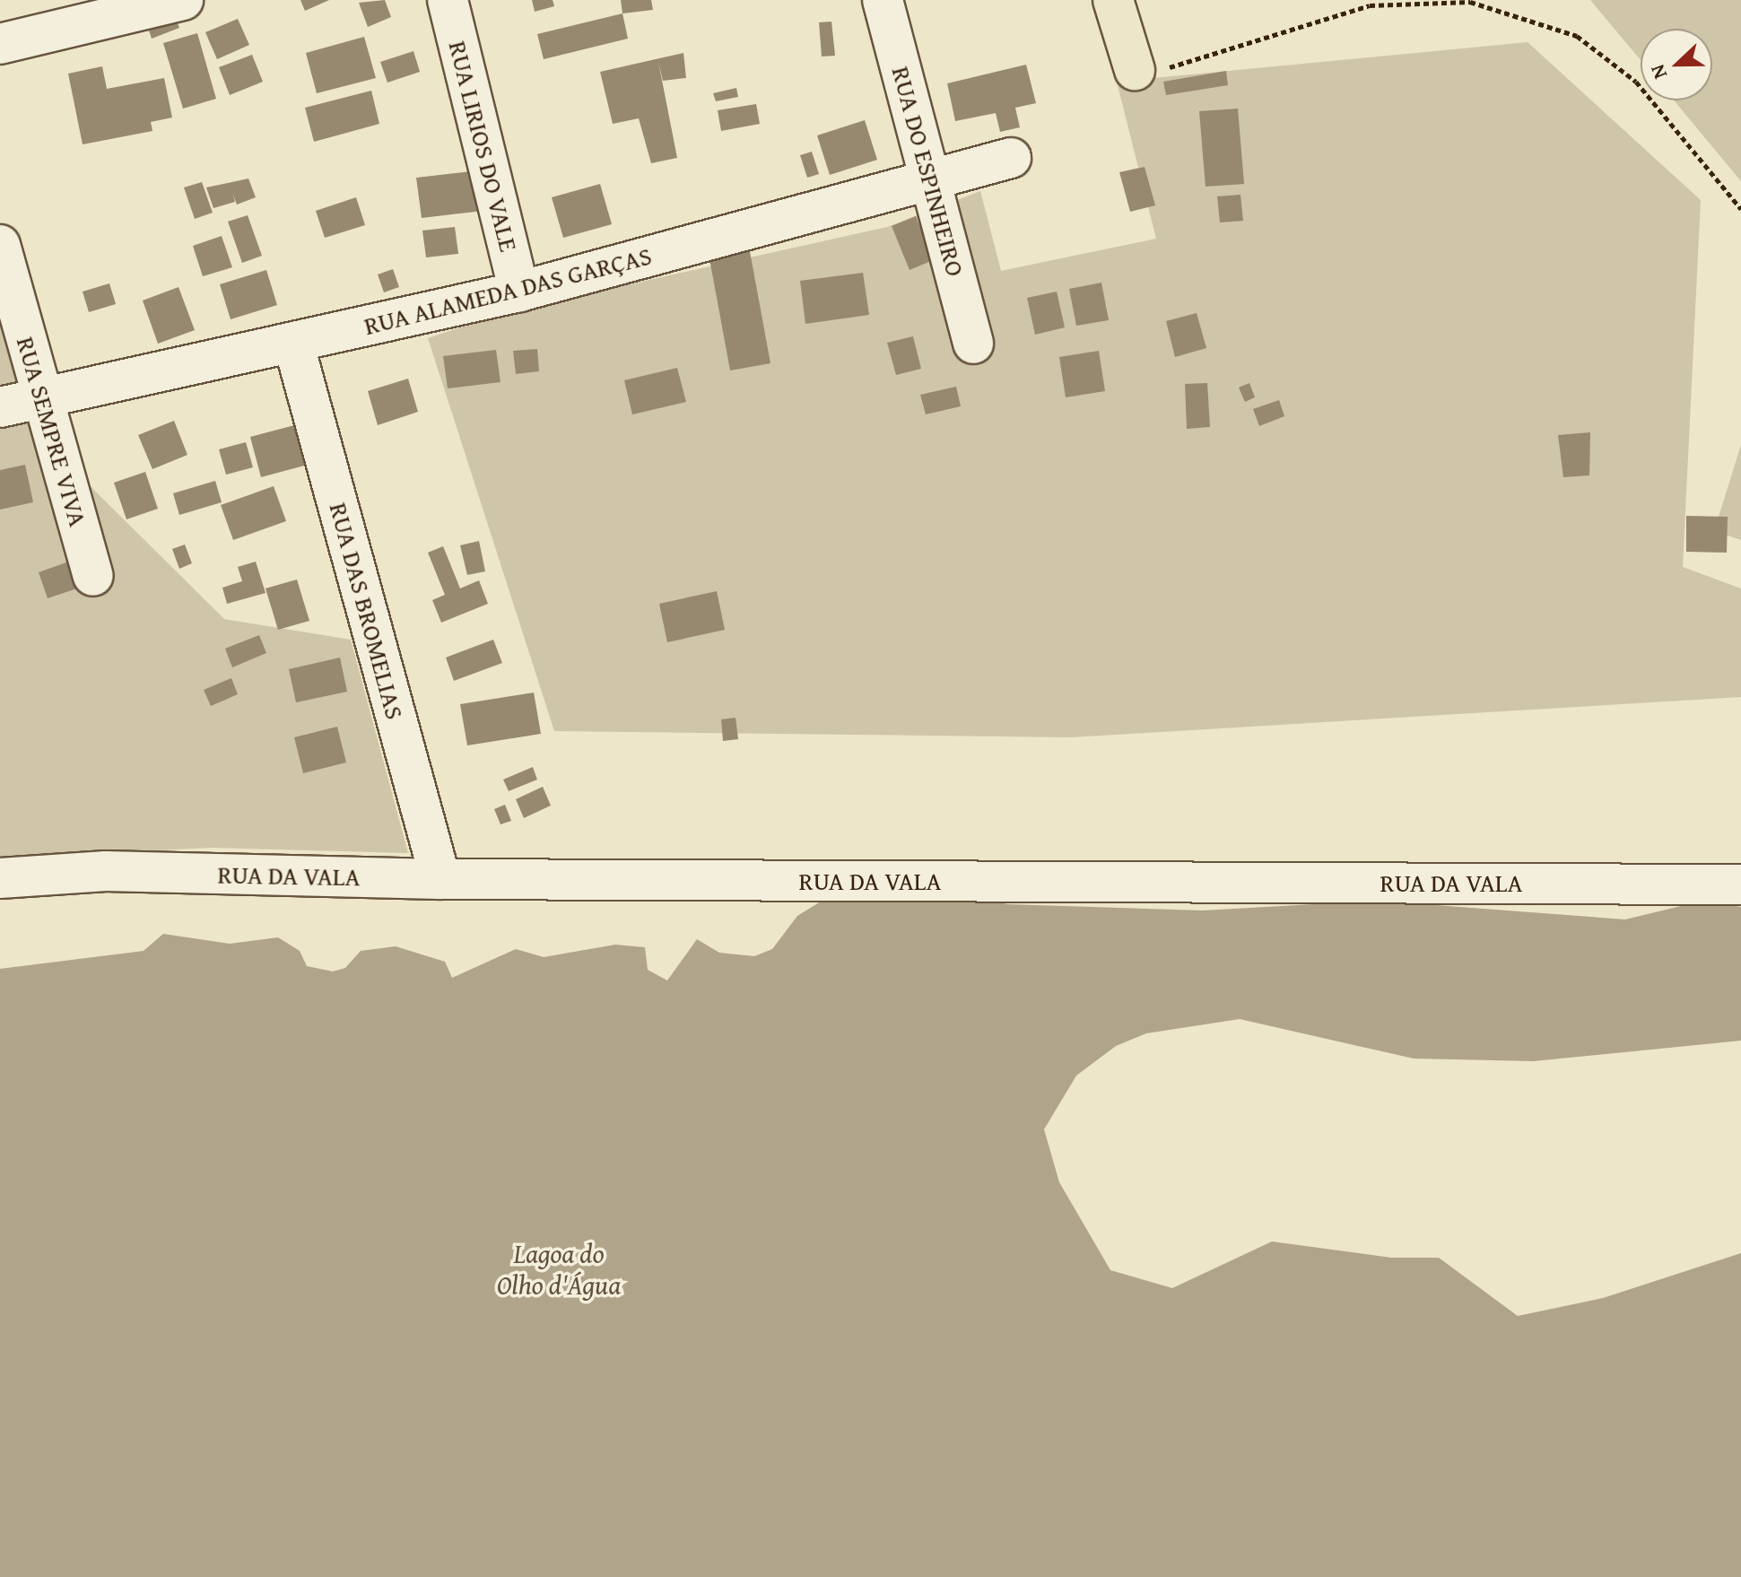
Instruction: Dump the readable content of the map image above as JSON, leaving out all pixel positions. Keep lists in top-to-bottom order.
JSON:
{
  "streets": {
    "street": [
      "RUA LIRIOS DO VALE",
      "RUA DO ESPINHEIRO",
      "RUA ALAMEDA DAS GARÇAS",
      "RUA SEMPRE VIVA",
      "RUA DAS BROMELIAS",
      "RUA DA VALA"
    ]
  },
  "crossings": [
    ["RUA LIRIOS DO VALE", "RUA ALAMEDA DAS GARÇAS"],
    ["RUA DO ESPINHEIRO", "RUA ALAMEDA DAS GARÇAS"],
    ["RUA ALAMEDA DAS GARÇAS", "RUA SEMPRE VIVA"],
    ["RUA ALAMEDA DAS GARÇAS", "RUA DAS BROMELIAS"],
    ["RUA DAS BROMELIAS", "RUA DA VALA"]
  ],
  "water": ["Lagoa do Olho d'Água"],
  "north": "left"
}
